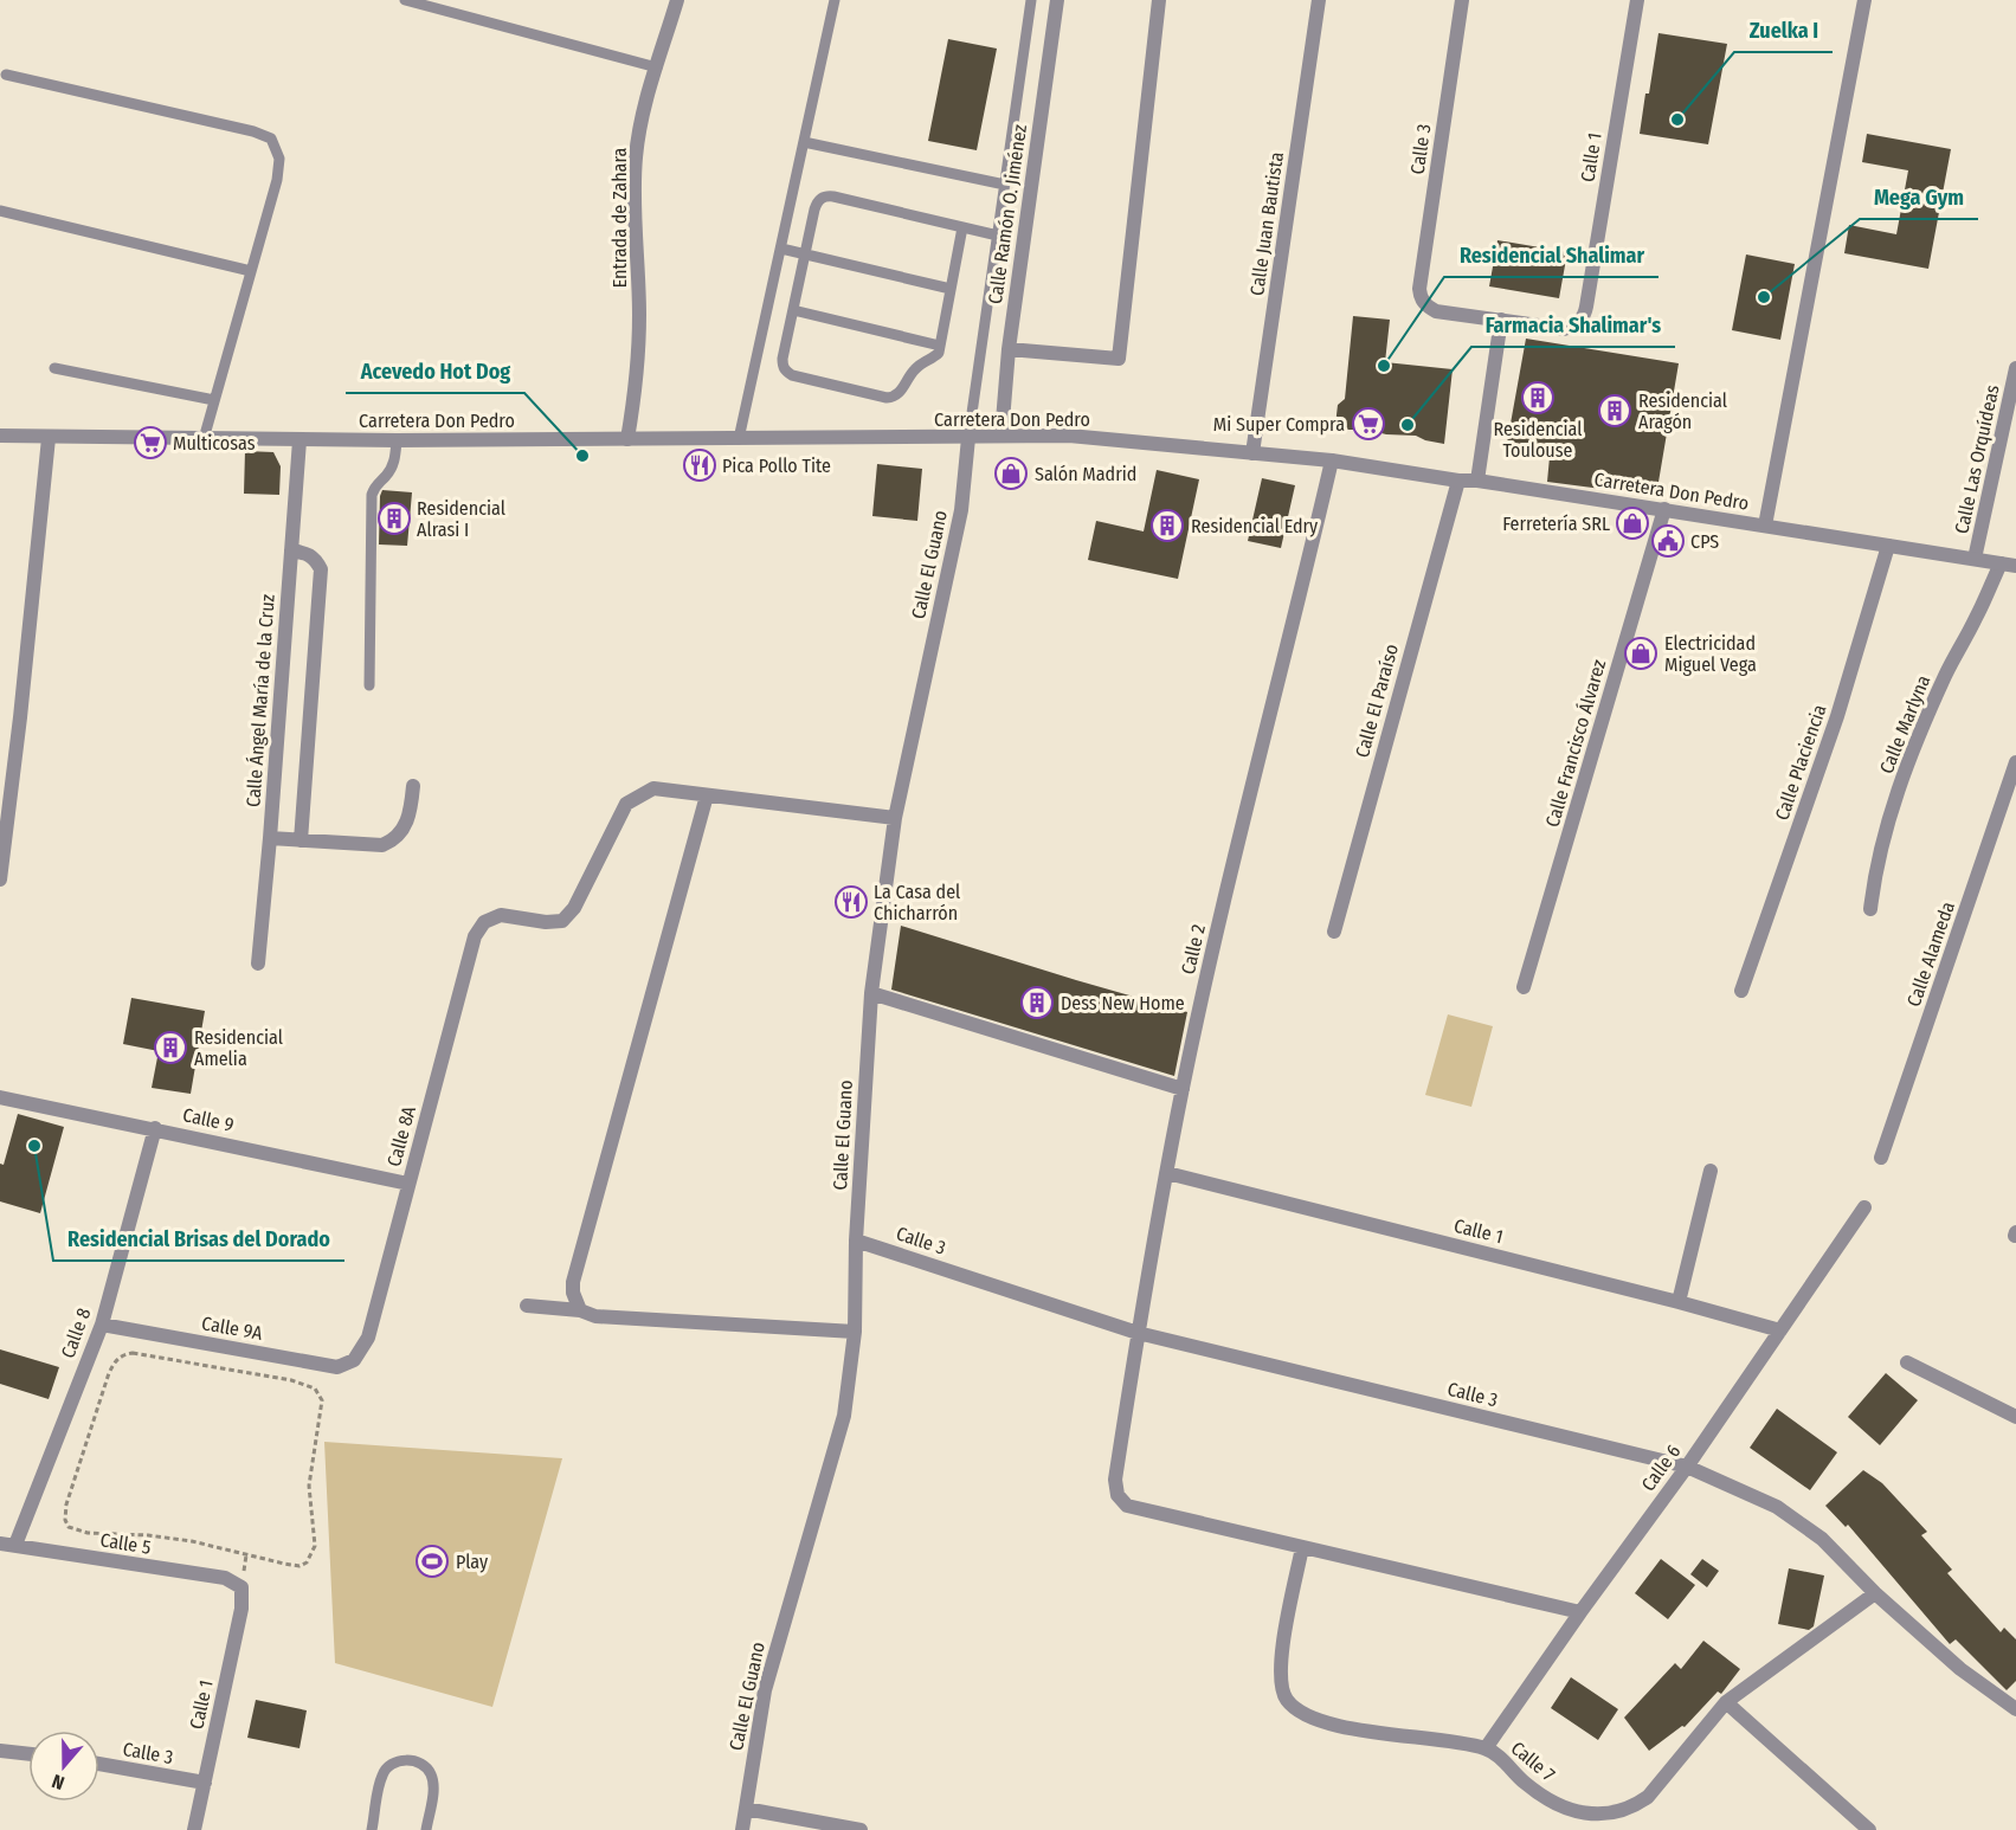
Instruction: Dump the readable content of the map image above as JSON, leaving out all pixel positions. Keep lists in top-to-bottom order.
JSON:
{
  "streets": {
    "street": [
      "Calle 3",
      "Calle 1",
      "Calle Ramón O. Jiménez",
      "Entrada de Zahara",
      "Calle Juan Bautista",
      "Carretera Don Pedro",
      "Calle Las Orquídeas",
      "Calle El Guano",
      "Calle Ángel María de la Cruz",
      "Calle El Paraíso",
      "Calle Marlyna",
      "Calle Francisco Álvarez",
      "Calle Placiencia",
      "Calle 2",
      "Calle Alameda",
      "Calle 9",
      "Calle 8A",
      "Calle 9A",
      "Calle 8",
      "Calle 6",
      "Calle 5",
      "Calle 7"
    ]
  },
  "crossings": [
    ["Calle 3", "Calle 1"],
    ["Calle 3", "Calle El Guano"],
    ["Calle 3", "Calle 2"],
    ["Calle 3", "Calle 6"],
    ["Calle 3", "Calle 7"],
    ["Calle 1", "Calle 2"],
    ["Calle 1", "Calle 6"],
    ["Calle 1", "Calle 5"],
    ["Calle Ramón O. Jiménez", "Carretera Don Pedro"],
    ["Entrada de Zahara", "Carretera Don Pedro"],
    ["Calle Juan Bautista", "Carretera Don Pedro"],
    ["Carretera Don Pedro", "Calle Las Orquídeas"],
    ["Carretera Don Pedro", "Calle El Guano"],
    ["Carretera Don Pedro", "Calle Ángel María de la Cruz"],
    ["Carretera Don Pedro", "Calle El Paraíso"],
    ["Carretera Don Pedro", "Calle Marlyna"],
    ["Carretera Don Pedro", "Calle Francisco Álvarez"],
    ["Carretera Don Pedro", "Calle Placiencia"],
    ["Carretera Don Pedro", "Calle 2"],
    ["Calle 2", "Calle 7"],
    ["Calle 9", "Calle 8A"],
    ["Calle 9", "Calle 8"],
    ["Calle 8A", "Calle 9A"],
    ["Calle 9A", "Calle 8"],
    ["Calle 8", "Calle 5"],
    ["Calle 6", "Calle 7"]
  ],
  "places": {
    "other": [
      "Zuelka I",
      "Mega Gym",
      "Residencial Shalimar",
      "Farmacia Shalimar's",
      "Acevedo Hot Dog",
      "Residencial Brisas del Dorado"
    ],
    "building": [
      "Residencial Toulouse",
      "Residencial Aragón",
      "Residencial Alrasi I",
      "Residencial Edry",
      "Dess New Home",
      "Residencial Amelia"
    ],
    "supermarket": ["Mi Super Compra", "Multicosas"],
    "restaurant": ["Pica Pollo Tite", "La Casa del Chicharrón"],
    "shop": ["Salón Madrid", "Ferretería SRL", "Electricidad Miguel Vega"],
    "public building": ["CPS"],
    "sports": ["Play"]
  },
  "north": "bottom"
}
